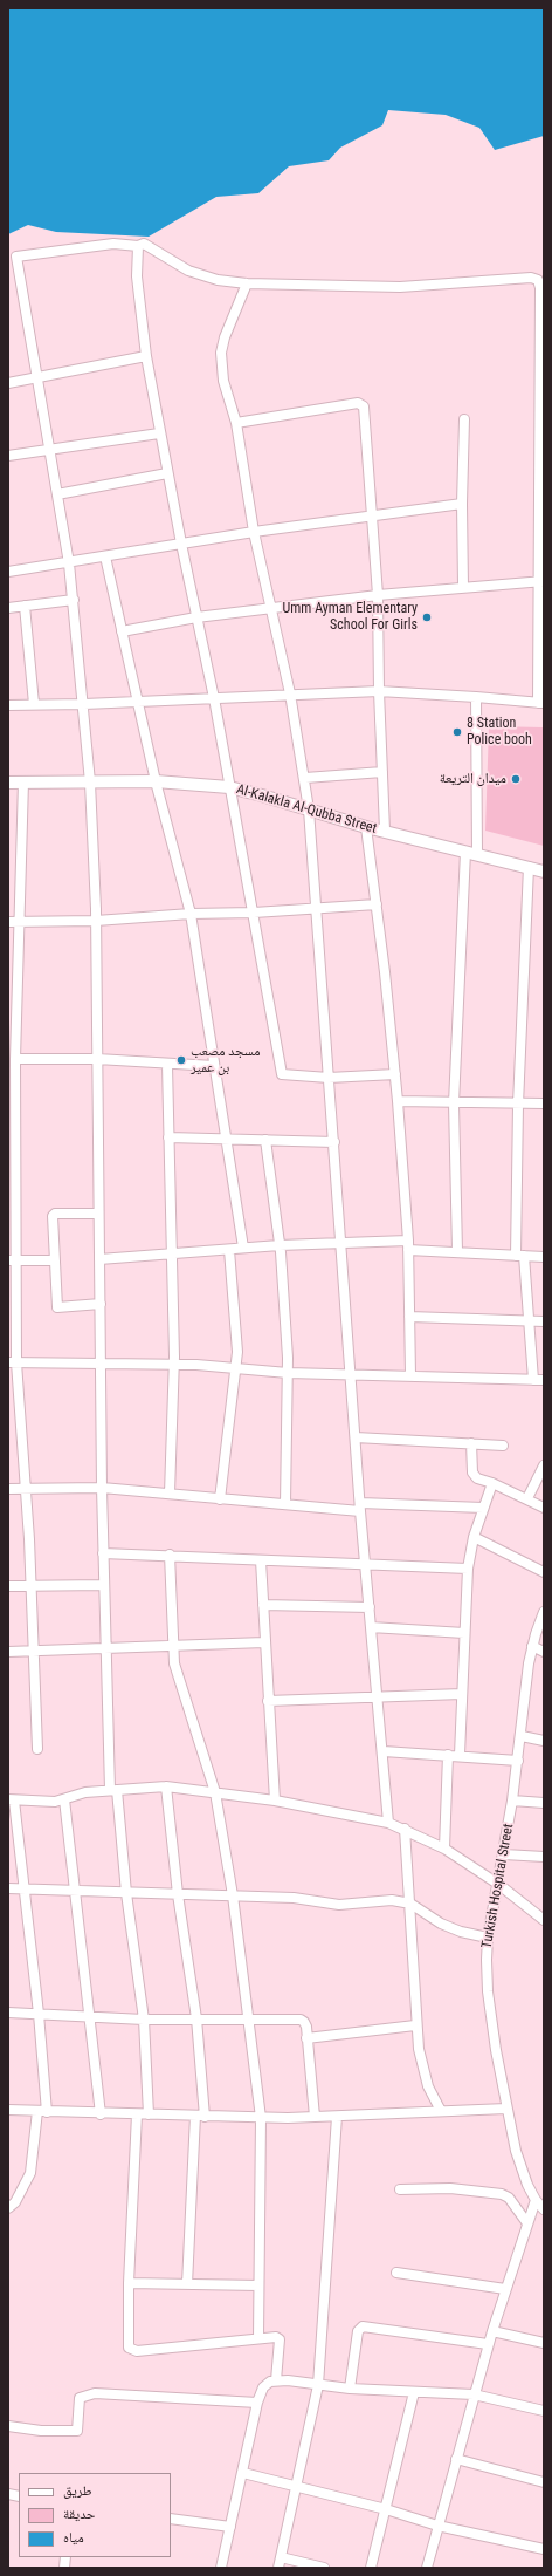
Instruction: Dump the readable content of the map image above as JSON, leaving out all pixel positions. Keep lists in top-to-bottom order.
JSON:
{
  "streets": {
    "street": ["Al-Kalakla Al-Qubba Street", "Turkish Hospital Street"]
  },
  "places": [
    "Umm Ayman Elementary School For Girls",
    "8 Station Police booh",
    "ميدان التريعة",
    "مسجد مصعب بن عمير"
  ],
  "legend": ["طريق", "حديقة", "مياه"]
}
